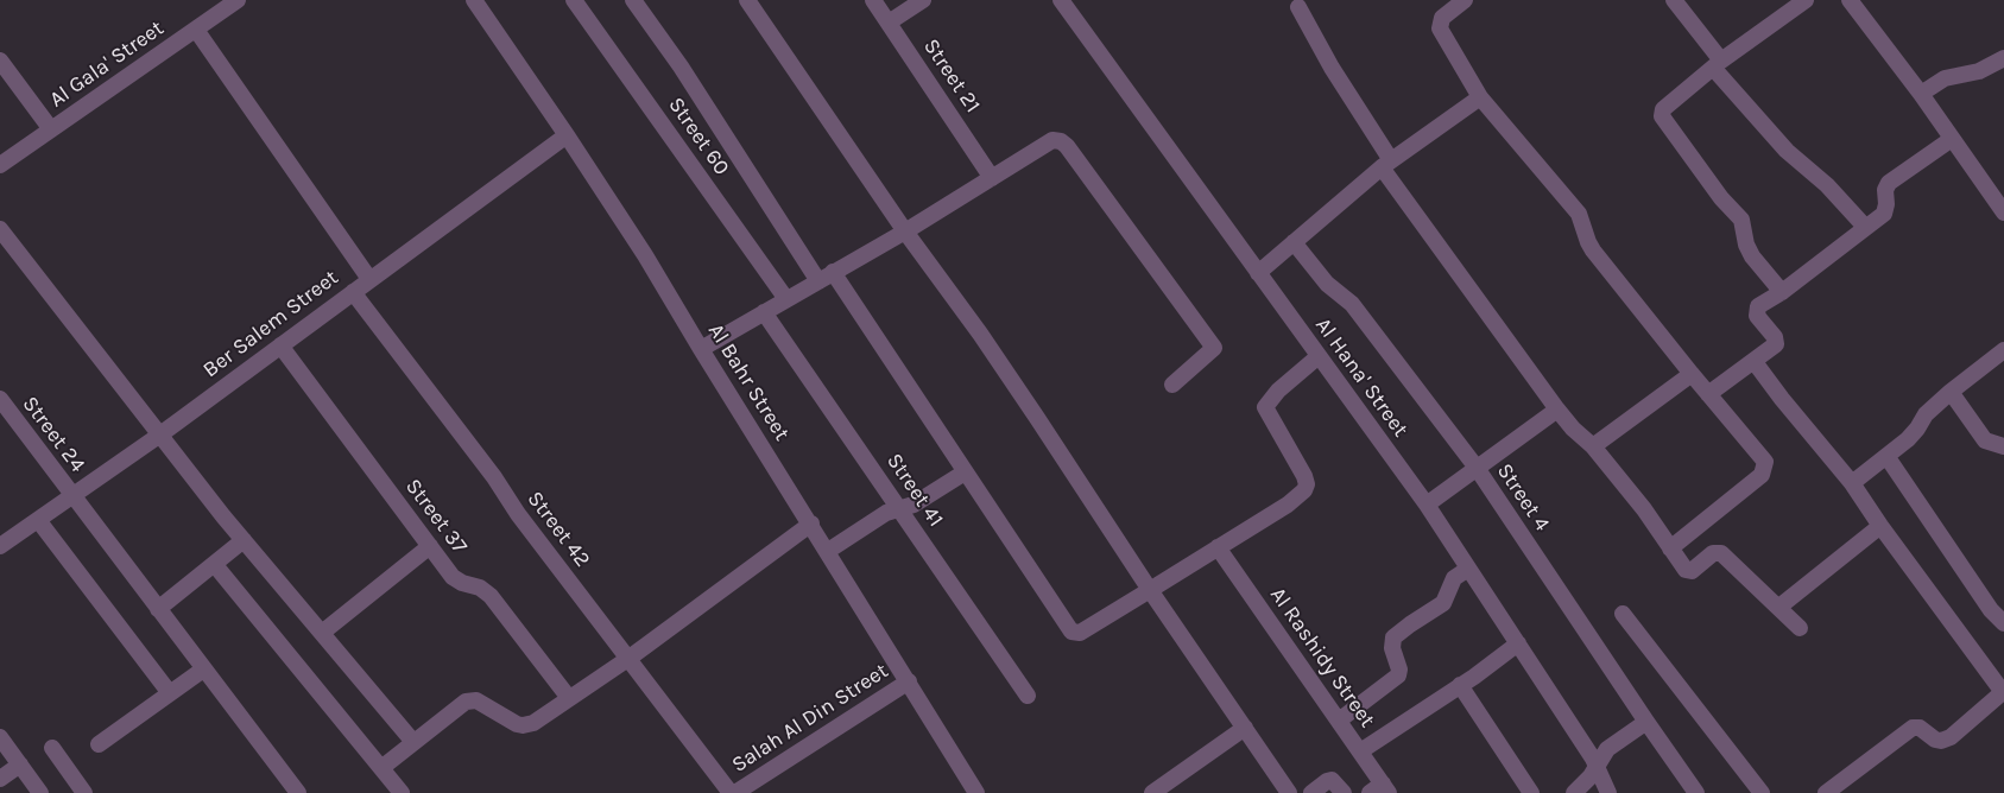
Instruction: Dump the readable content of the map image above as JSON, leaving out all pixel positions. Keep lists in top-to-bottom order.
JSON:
{
  "streets": {
    "street": [
      "Al Gala' Street",
      "Street 21",
      "Street 60",
      "Ber Salem Street",
      "Al Hana' Street",
      "Al Bahr Street",
      "Street 24",
      "Street 41",
      "Street 4",
      "Street 37",
      "Street 42",
      "Al Rashidy Street",
      "Salah Al Din Street"
    ]
  },
  "crossings": [
    ["Ber Salem Street", "Al Bahr Street"],
    ["Ber Salem Street", "Street 24"],
    ["Ber Salem Street", "Street 37"],
    ["Ber Salem Street", "Street 42"],
    ["Al Bahr Street", "Salah Al Din Street"],
    ["Street 42", "Salah Al Din Street"]
  ]
}
